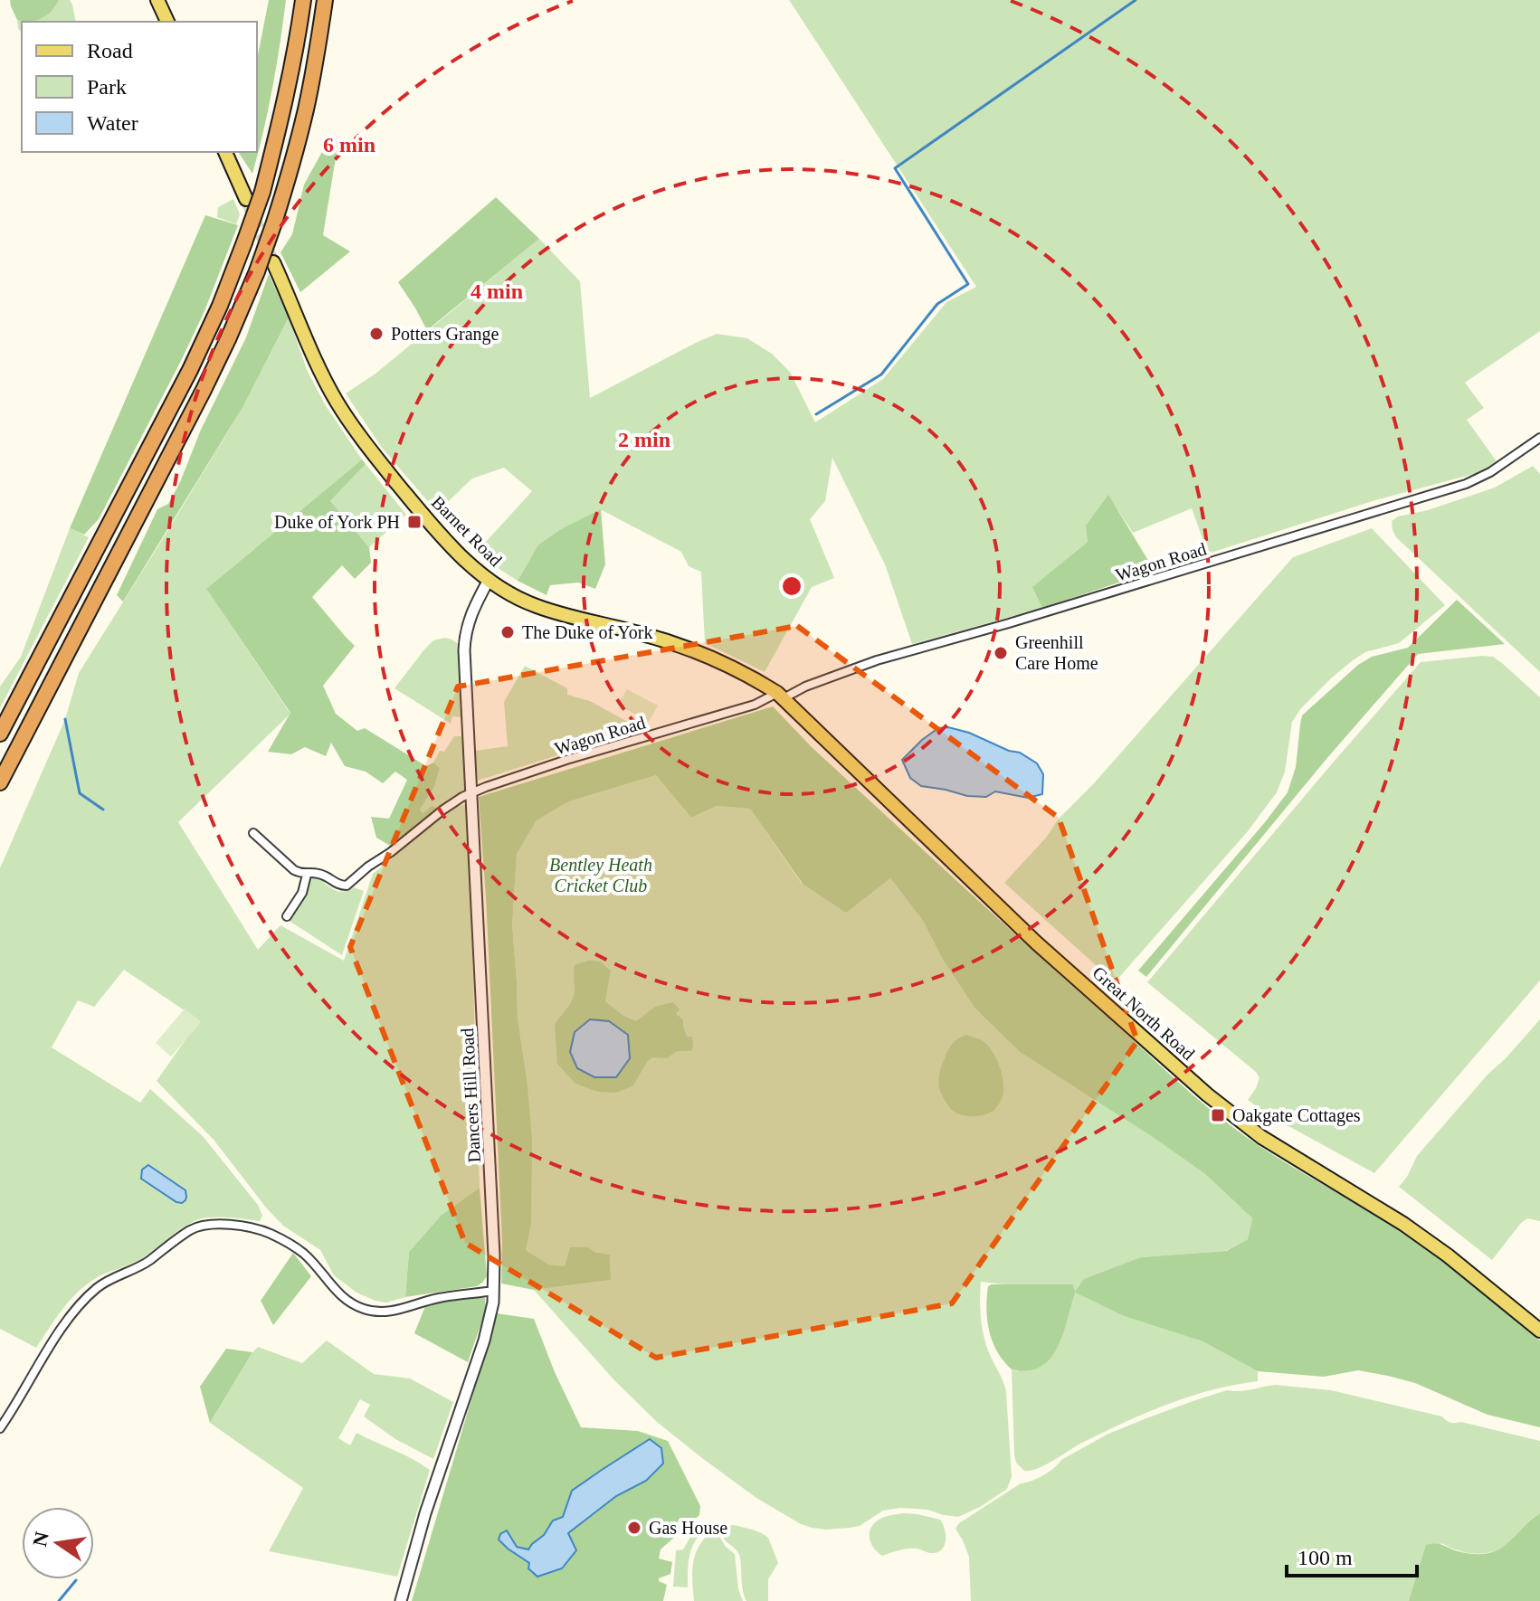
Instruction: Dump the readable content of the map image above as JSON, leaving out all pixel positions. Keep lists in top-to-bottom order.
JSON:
{
  "streets": {
    "main road": ["Barnet Road", "Great North Road"],
    "street": ["Wagon Road", "Dancers Hill Road"]
  },
  "crossings": [
    ["Barnet Road", "Great North Road"],
    ["Barnet Road", "Dancers Hill Road"],
    ["Wagon Road", "Great North Road"],
    ["Wagon Road", "Dancers Hill Road"]
  ],
  "parks": ["Bentley Heath Cricket Club"],
  "places": {
    "other": [
      "Potters Grange",
      "The Duke of York",
      "Greenhill Care Home",
      "Gas House"
    ],
    "transit": ["Duke of York PH", "Oakgate Cottages"]
  },
  "legend": ["Road", "Park", "Water"],
  "scale_bar": "100 m",
  "north": "left",
  "rings": ["6 min", "4 min", "2 min"]
}
